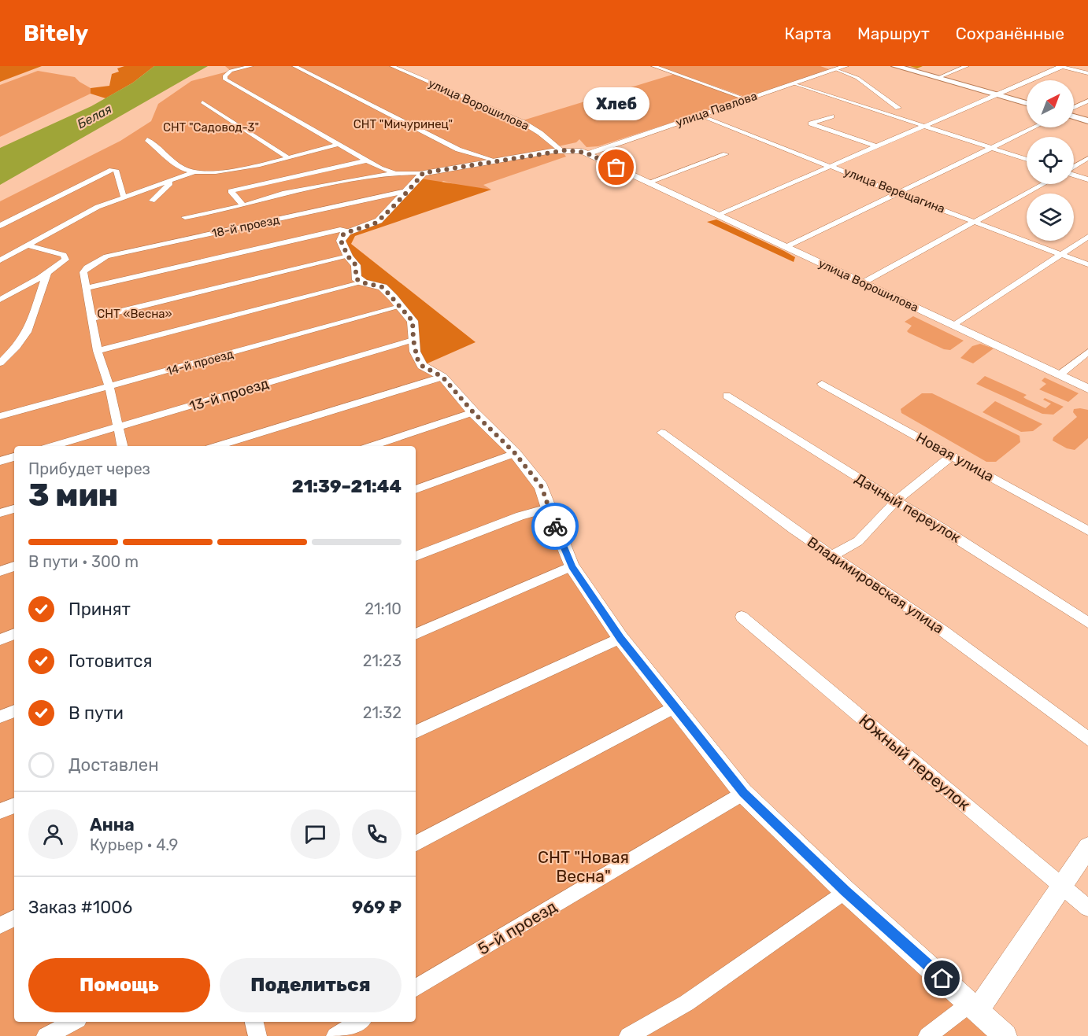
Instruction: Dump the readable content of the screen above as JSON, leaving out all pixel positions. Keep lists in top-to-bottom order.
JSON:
{
  "streets": {
    "street": [
      "улица Ворошилова",
      "улица Павлова",
      "улица Верещагина",
      "18-й проезд",
      "14-й проезд",
      "13-й проезд",
      "Новая улица",
      "Дачный переулок",
      "Владимировская улица",
      "Южный переулок",
      "5-й проезд"
    ]
  },
  "crossings": [
    ["улица Ворошилова", "улица Павлова"],
    ["улица Павлова", "улица Верещагина"]
  ],
  "water": ["Белая"],
  "parks": [
    "СНТ \"Мичуринец\"",
    "СНТ \"Садовод-3\"",
    "СНТ «Весна»",
    "СНТ \"Новая Весна\""
  ],
  "places": ["Хлеб"],
  "north": "top right",
  "page": {
    "header": "Bitely",
    "nav": ["Карта", "Маршрут", "Сохранённые"],
    "bubble": "Хлеб",
    "heading": ["3 мин", "Прибудет через", "21:39–21:44"],
    "panel": [
      "Анна",
      "Курьер · 4.9",
      "Заказ #1006",
      "969 ₽"
    ],
    "bar": "В пути · 300 m",
    "list": [
      ["Принят", "21:10"],
      ["Готовится", "21:23"],
      ["В пути", "21:32"],
      "Доставлен"
    ],
    "buttons": ["Помощь", "Поделиться"]
  }
}
